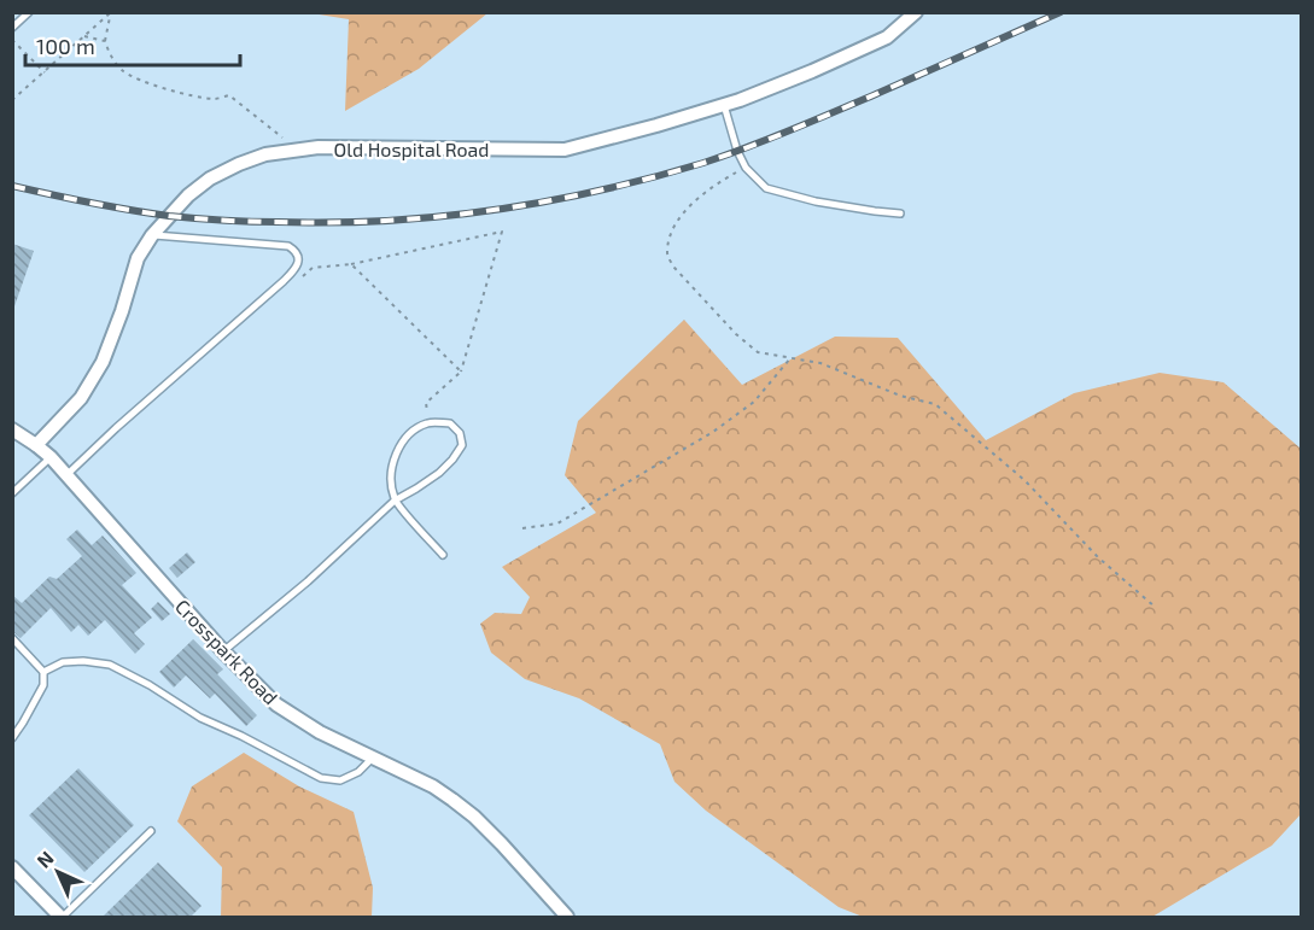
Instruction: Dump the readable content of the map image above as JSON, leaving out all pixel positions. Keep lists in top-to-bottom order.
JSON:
{
  "streets": {
    "street": ["Old Hospital Road", "Crosspark Road"]
  },
  "crossings": [
    ["Old Hospital Road", "Crosspark Road"]
  ],
  "scale_bar": "100 m",
  "north": "top left"
}
